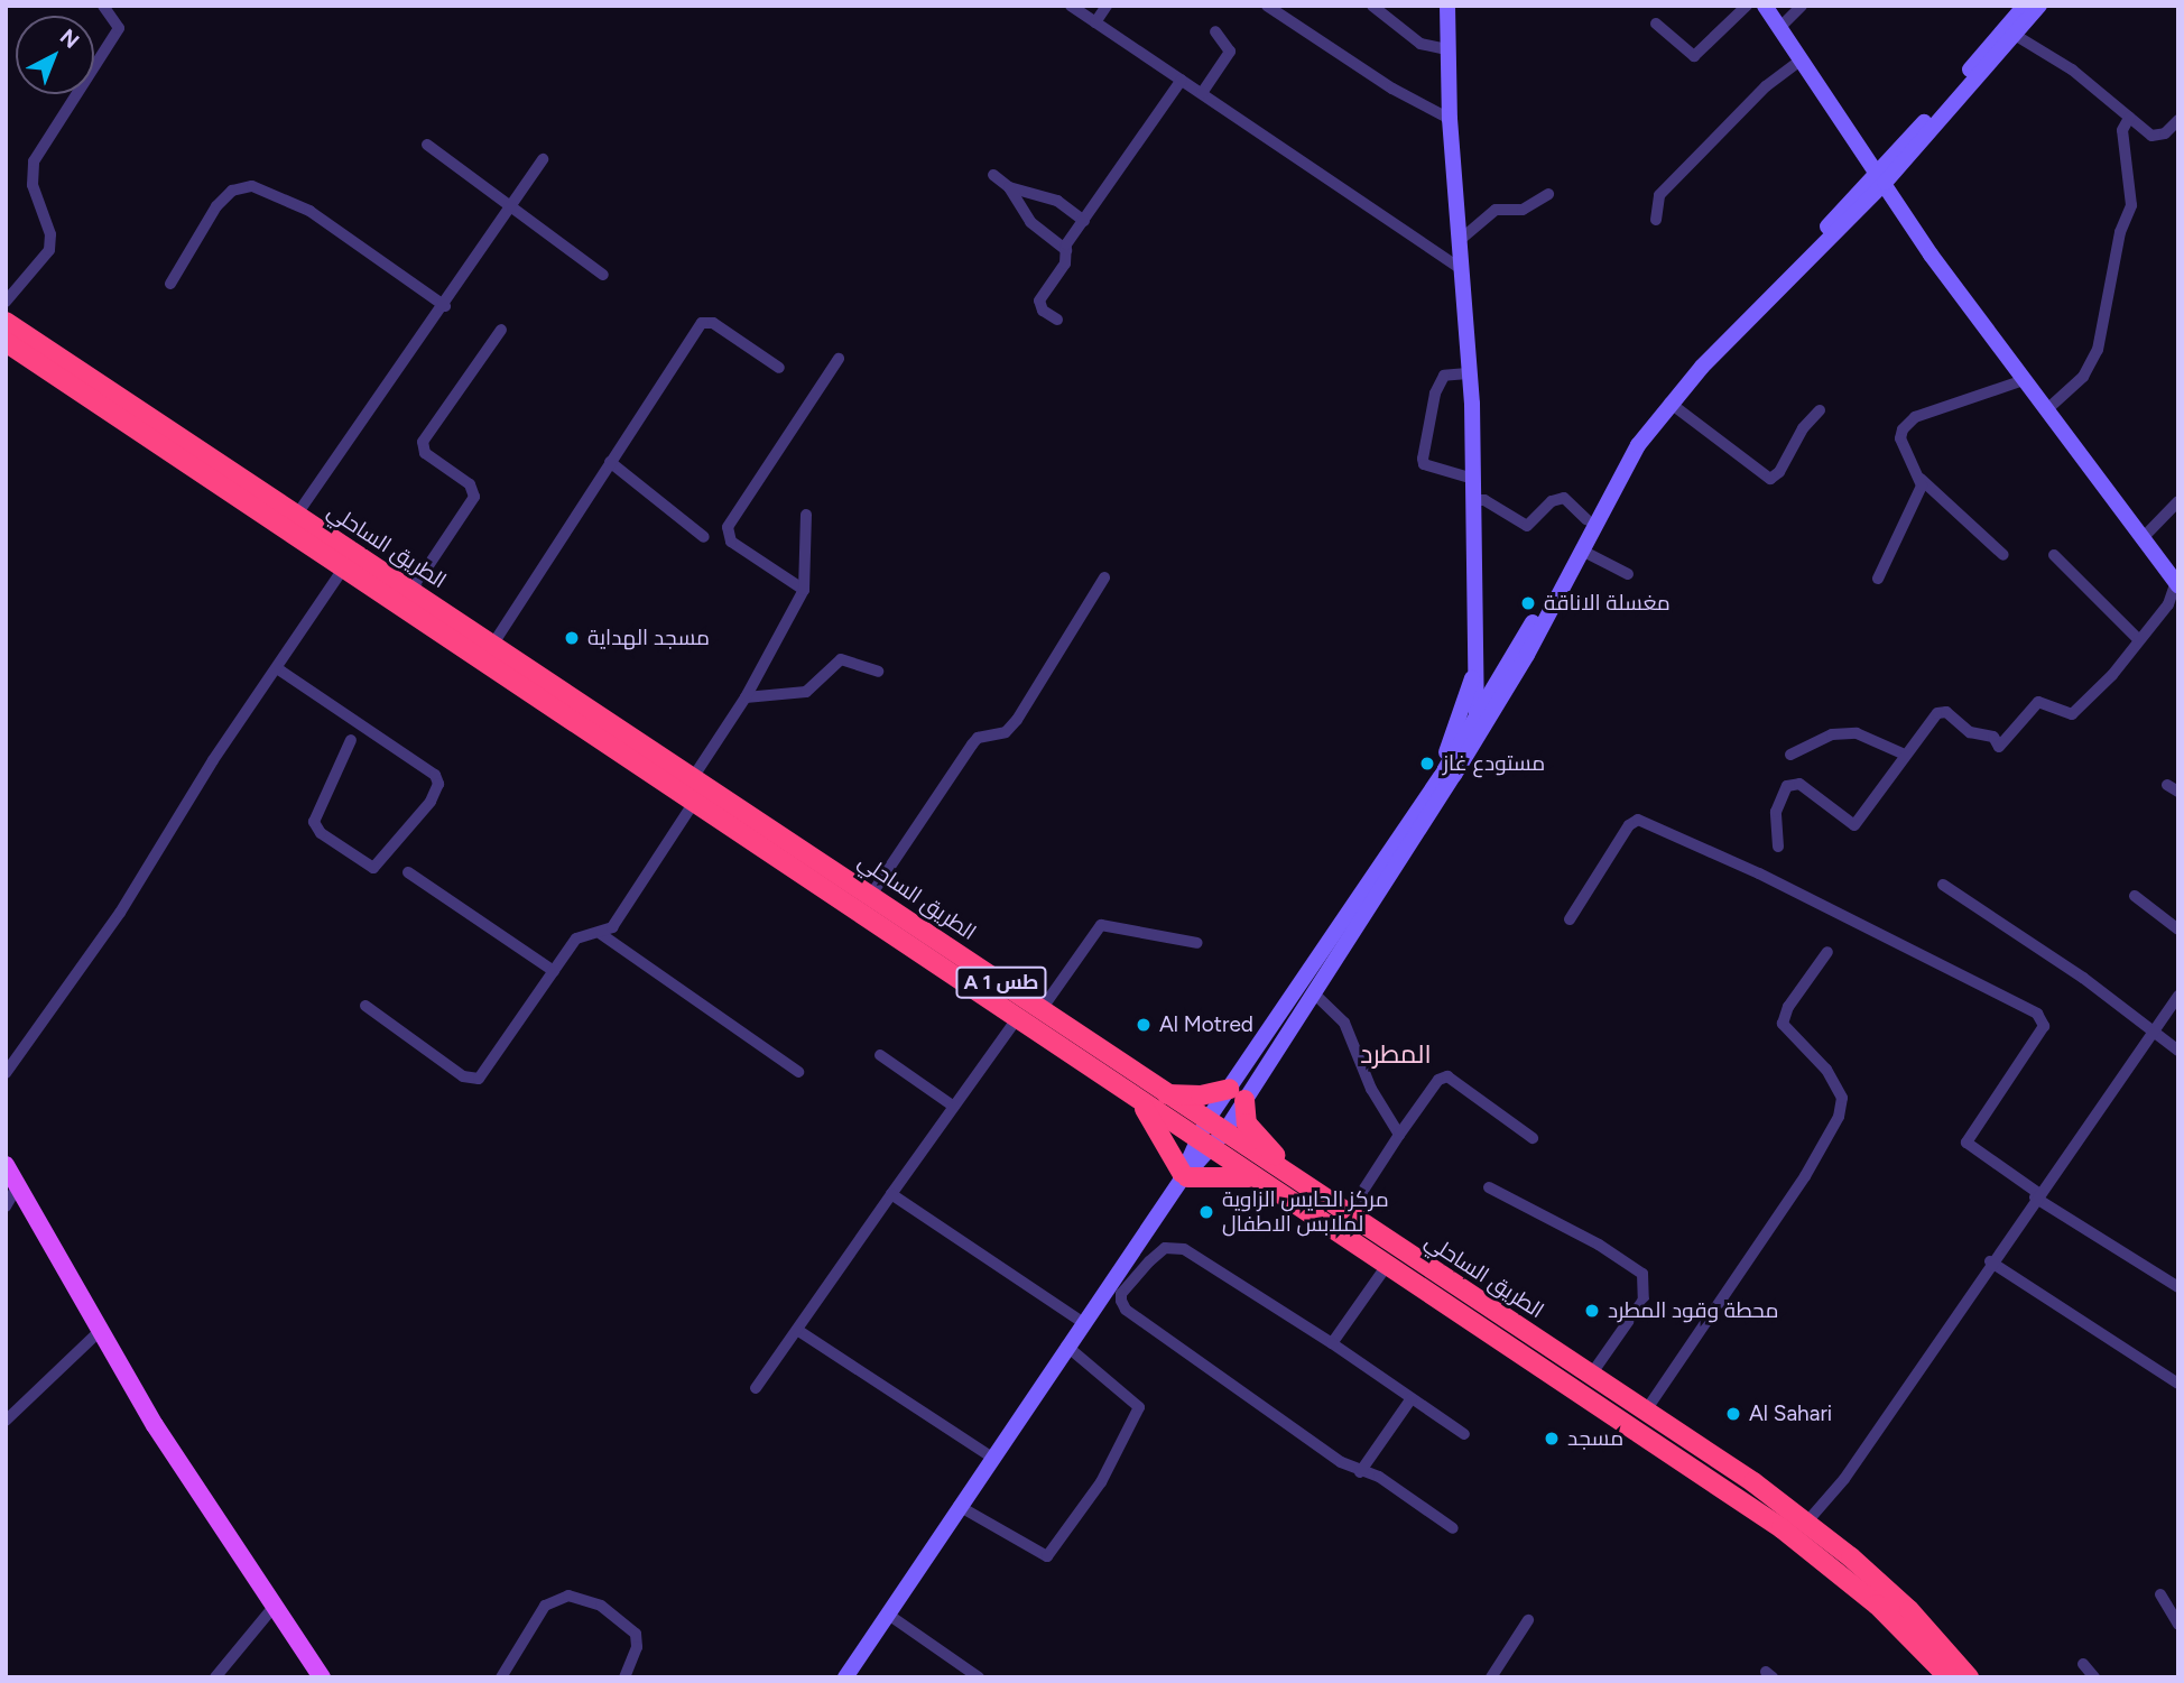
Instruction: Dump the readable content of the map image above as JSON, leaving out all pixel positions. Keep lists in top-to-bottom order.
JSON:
{
  "streets": {
    "highway": ["الطريق الساحلي", "A 1 طس"]
  },
  "districts": ["المطرد"],
  "places": [
    "مغسلة الاناقة",
    "مسجد الهداية",
    "مستودع غاز",
    "Al Motred",
    "مركز الحايس الزاوية لملابس الاطفال",
    "محطة وقود المطرد",
    "Al Sahari",
    "مسجد"
  ],
  "north": "top right"
}
